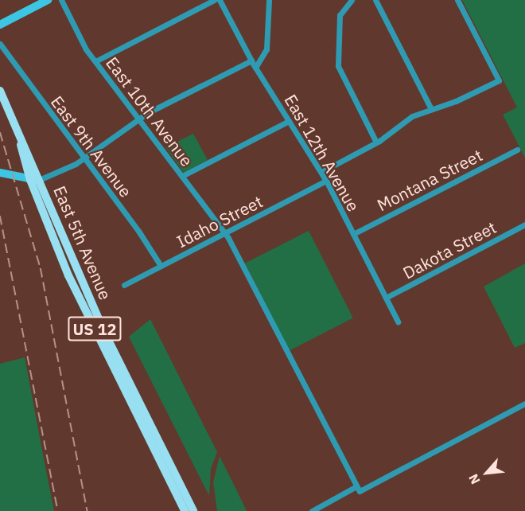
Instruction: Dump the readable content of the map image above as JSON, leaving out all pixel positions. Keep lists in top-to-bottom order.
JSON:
{
  "streets": {
    "main road": ["East 5th Avenue", "US 12"],
    "street": [
      "East 10th Avenue",
      "East 9th Avenue",
      "East 12th Avenue",
      "Montana Street",
      "Idaho Street",
      "Dakota Street"
    ]
  },
  "crossings": [
    ["East 10th Avenue", "Idaho Street"],
    ["East 9th Avenue", "Idaho Street"],
    ["East 12th Avenue", "Montana Street"],
    ["East 12th Avenue", "Idaho Street"],
    ["East 12th Avenue", "Dakota Street"]
  ],
  "north": "bottom left"
}
